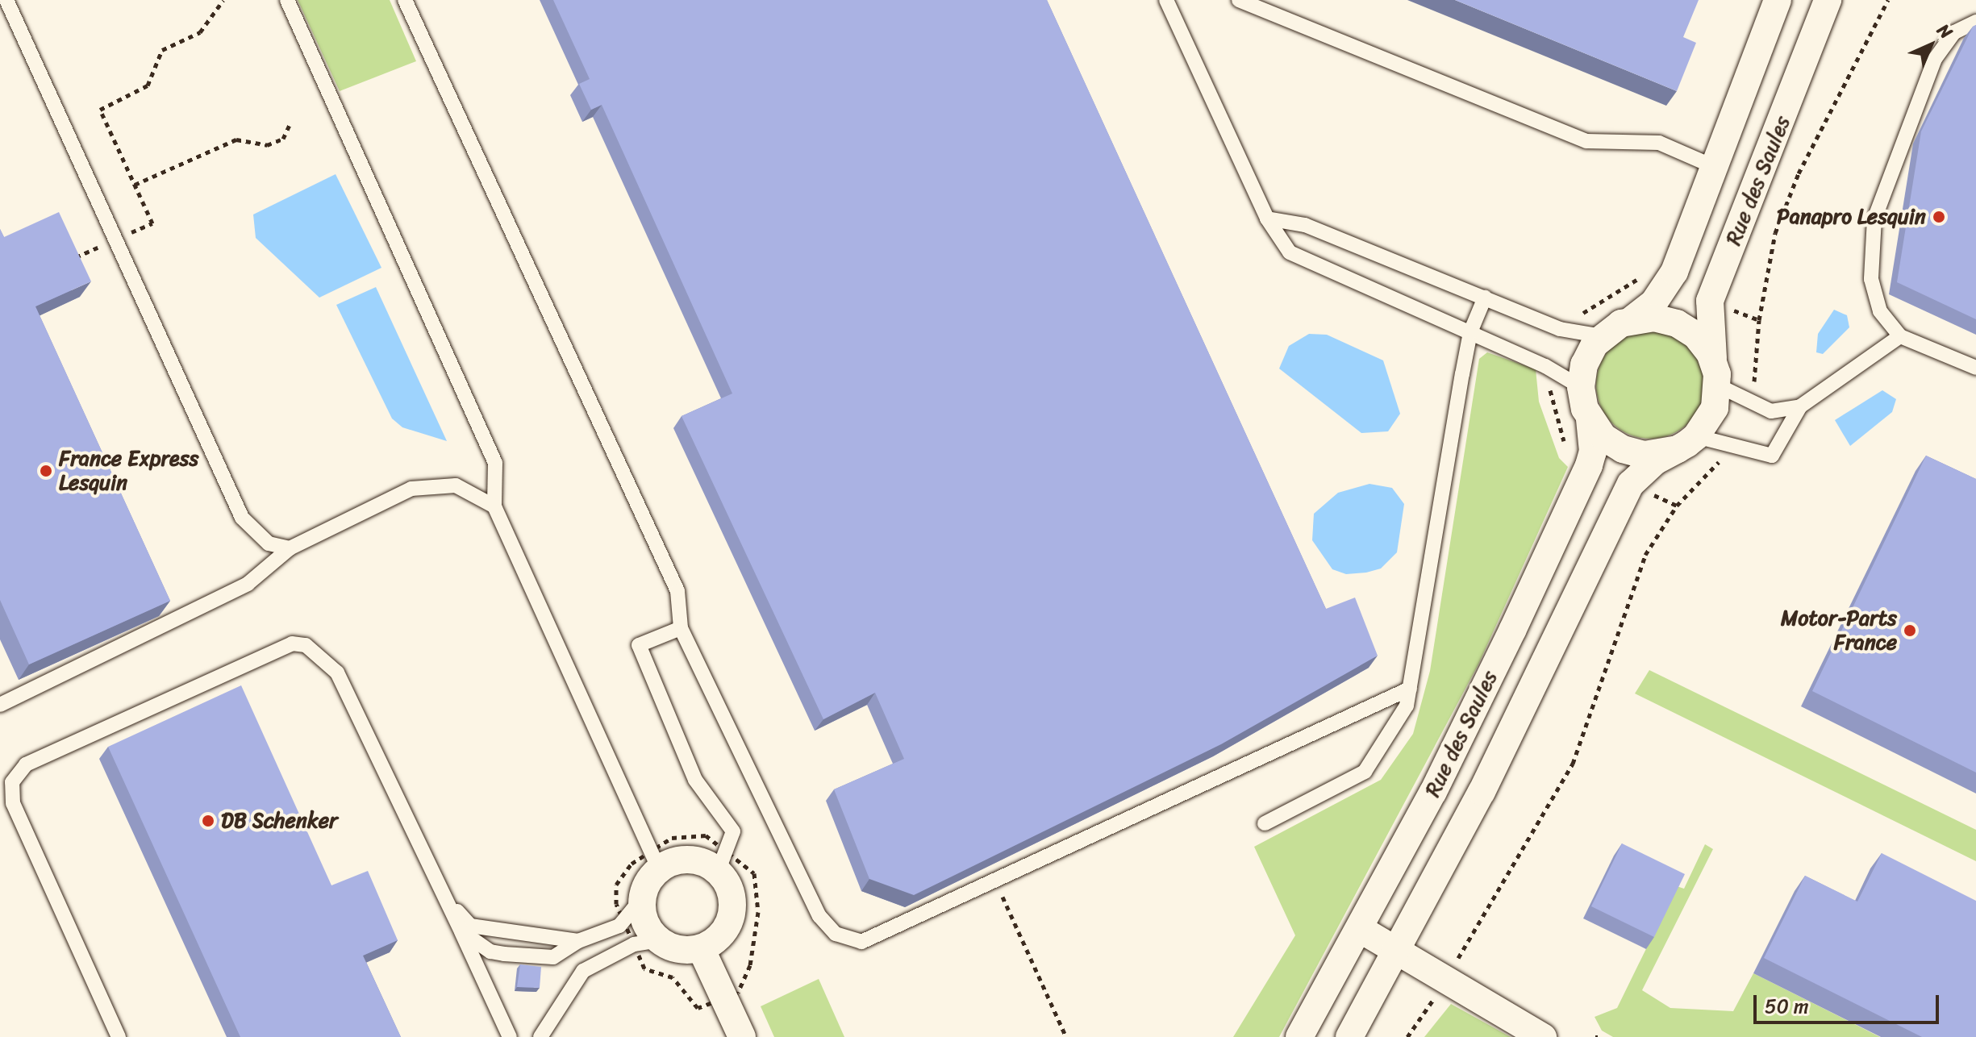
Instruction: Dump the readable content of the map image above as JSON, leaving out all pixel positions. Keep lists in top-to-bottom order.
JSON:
{
  "streets": {
    "street": ["Rue des Saules"]
  },
  "places": [
    "Panapro Lesquin",
    "France Express Lesquin",
    "Motor-Parts France",
    "DB Schenker"
  ],
  "scale_bar": "50 m",
  "north": "top right"
}
